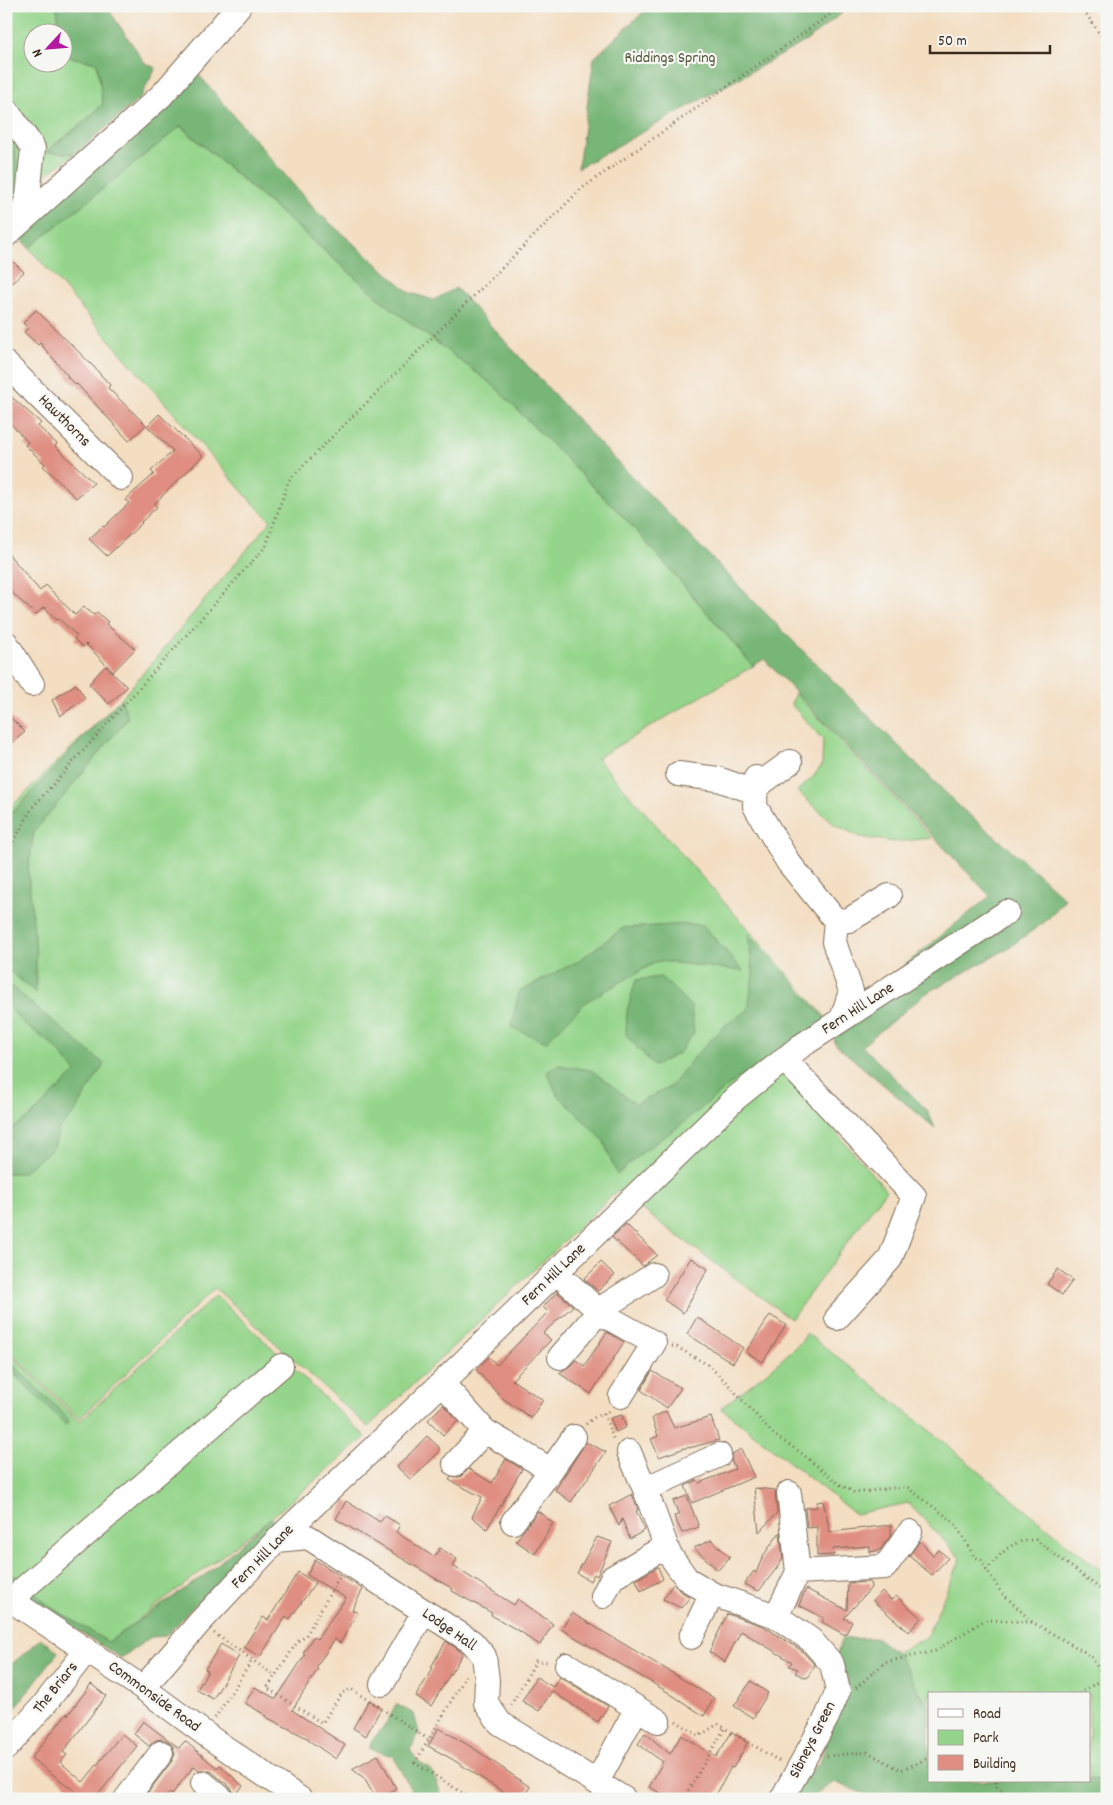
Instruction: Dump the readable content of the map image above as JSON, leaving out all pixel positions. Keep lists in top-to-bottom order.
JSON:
{
  "streets": {
    "street": [
      "Hawthorns",
      "Fern Hill Lane",
      "Lodge Hall",
      "The Briars",
      "Commonside Road",
      "Sibneys Green"
    ]
  },
  "crossings": [
    ["Fern Hill Lane", "Lodge Hall"],
    ["Fern Hill Lane", "Commonside Road"],
    ["The Briars", "Commonside Road"]
  ],
  "parks": ["Riddings Spring"],
  "legend": ["Road", "Park", "Building"],
  "scale_bar": "50 m",
  "north": "bottom left"
}
